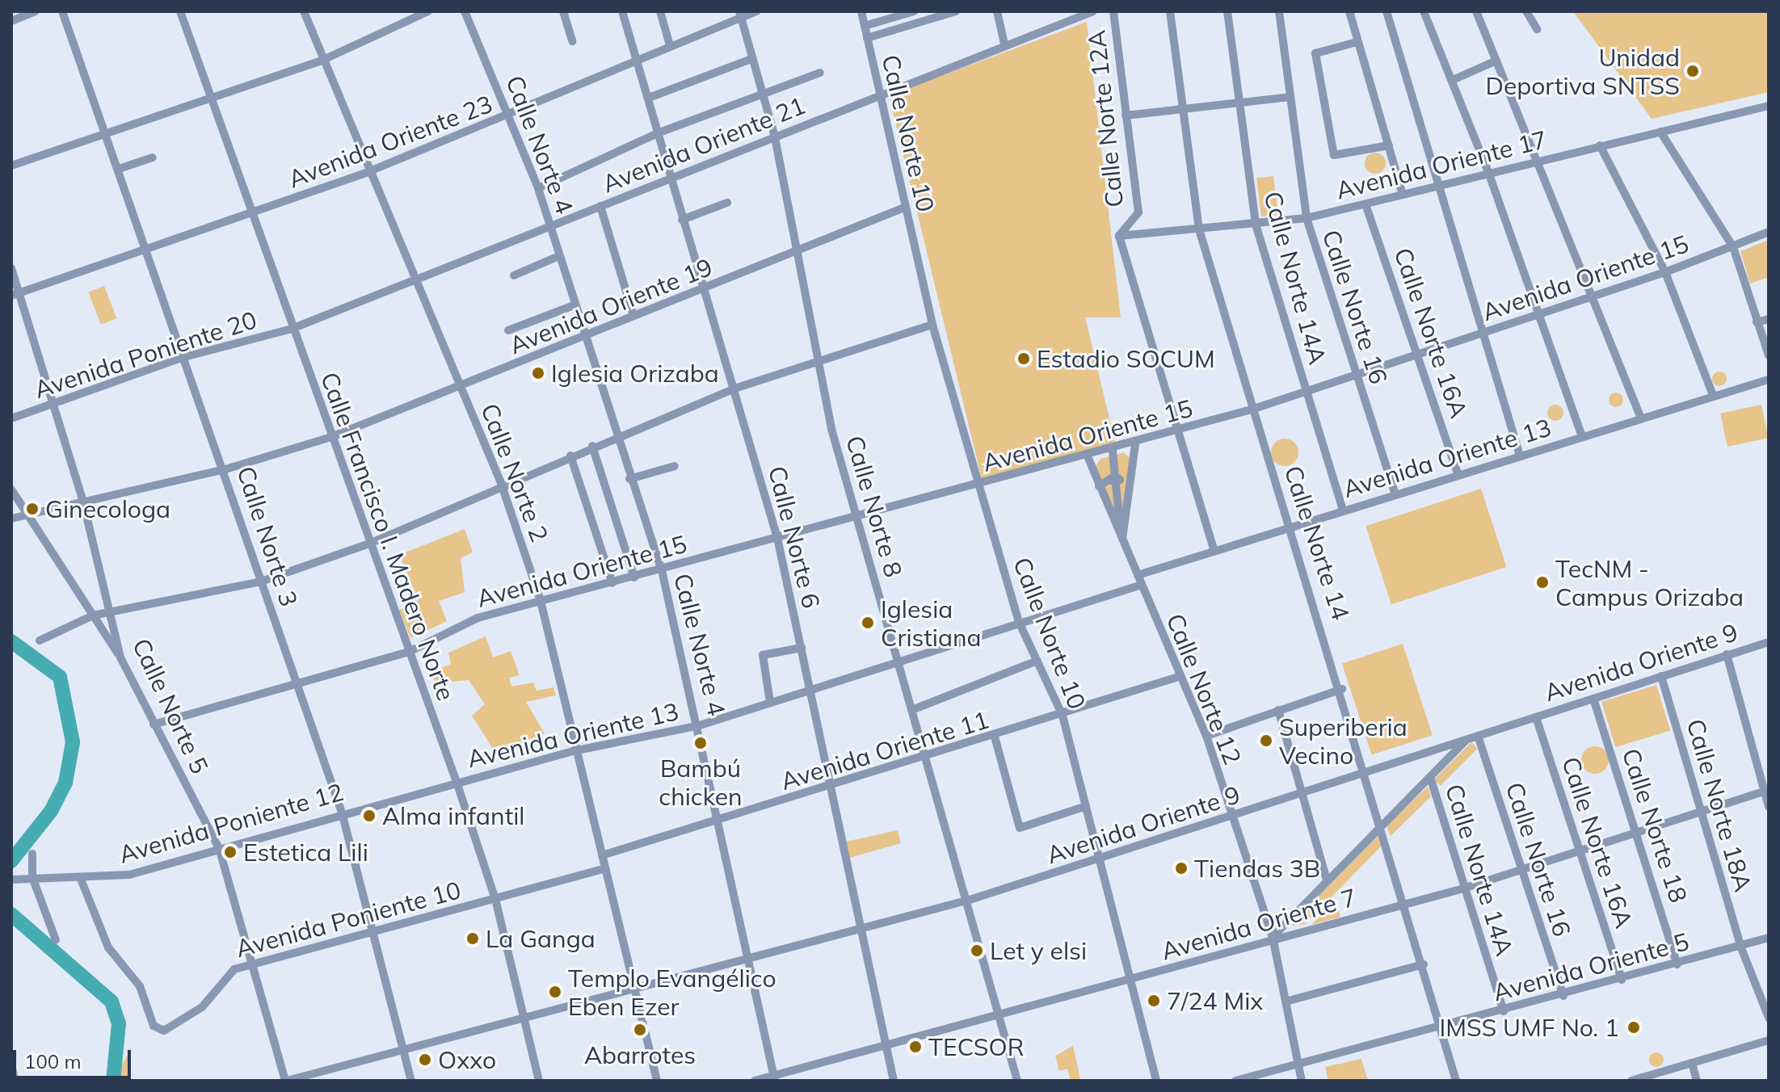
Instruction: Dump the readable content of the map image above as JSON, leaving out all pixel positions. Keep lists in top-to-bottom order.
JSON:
{
  "streets": {
    "street": [
      "Calle Norte 12A",
      "Calle Norte 10",
      "Avenida Oriente 23",
      "Calle Norte 4",
      "Avenida Oriente 21",
      "Avenida Oriente 17",
      "Calle Norte 14A",
      "Avenida Oriente 15",
      "Avenida Oriente 19",
      "Calle Norte 16",
      "Calle Norte 16A",
      "Avenida Poniente 20",
      "Avenida Oriente 13",
      "Calle Norte 2",
      "Calle Norte 8",
      "Calle Norte 3",
      "Calle Francisco I. Madero Norte",
      "Calle Norte 6",
      "Calle Norte 14",
      "Avenida Oriente 9",
      "Calle Norte 12",
      "Calle Norte 5",
      "Avenida Oriente 11",
      "Calle Norte 18A",
      "Avenida Poniente 12",
      "Calle Norte 18",
      "Avenida Poniente 10",
      "Avenida Oriente 7",
      "Avenida Oriente 5"
    ]
  },
  "crossings": [
    ["Calle Norte 12A", "Avenida Oriente 17"],
    ["Calle Norte 12A", "Avenida Oriente 15"],
    ["Calle Norte 12A", "Avenida Oriente 13"],
    ["Calle Norte 10", "Avenida Oriente 21"],
    ["Calle Norte 10", "Avenida Oriente 15"],
    ["Calle Norte 10", "Avenida Oriente 19"],
    ["Calle Norte 10", "Avenida Oriente 13"],
    ["Calle Norte 10", "Avenida Oriente 9"],
    ["Calle Norte 10", "Avenida Oriente 11"],
    ["Calle Norte 10", "Avenida Oriente 7"],
    ["Avenida Oriente 23", "Calle Norte 4"],
    ["Avenida Oriente 23", "Calle Norte 2"],
    ["Avenida Oriente 23", "Calle Norte 8"],
    ["Avenida Oriente 23", "Calle Norte 3"],
    ["Avenida Oriente 23", "Calle Francisco I. Madero Norte"],
    ["Avenida Oriente 23", "Calle Norte 6"],
    ["Avenida Oriente 23", "Calle Norte 5"],
    ["Calle Norte 4", "Avenida Oriente 21"],
    ["Calle Norte 4", "Avenida Oriente 15"],
    ["Calle Norte 4", "Avenida Oriente 19"],
    ["Calle Norte 4", "Avenida Oriente 13"],
    ["Calle Norte 4", "Avenida Oriente 9"],
    ["Calle Norte 4", "Avenida Oriente 11"],
    ["Calle Norte 4", "Avenida Oriente 7"],
    ["Avenida Oriente 21", "Avenida Poniente 20"],
    ["Avenida Oriente 21", "Calle Norte 2"],
    ["Avenida Oriente 21", "Calle Norte 8"],
    ["Avenida Oriente 21", "Calle Francisco I. Madero Norte"],
    ["Avenida Oriente 21", "Calle Norte 6"],
    ["Avenida Oriente 17", "Calle Norte 14A"],
    ["Avenida Oriente 17", "Calle Norte 16"],
    ["Avenida Oriente 17", "Calle Norte 16A"],
    ["Avenida Oriente 17", "Calle Norte 14"],
    ["Calle Norte 14A", "Avenida Oriente 15"],
    ["Calle Norte 14A", "Avenida Oriente 13"],
    ["Calle Norte 14A", "Avenida Oriente 7"],
    ["Calle Norte 14A", "Avenida Oriente 5"],
    ["Avenida Oriente 15", "Calle Norte 16"],
    ["Avenida Oriente 15", "Calle Norte 16A"],
    ["Avenida Oriente 15", "Calle Norte 2"],
    ["Avenida Oriente 15", "Calle Norte 8"],
    ["Avenida Oriente 15", "Calle Norte 3"],
    ["Avenida Oriente 15", "Calle Francisco I. Madero Norte"],
    ["Avenida Oriente 15", "Calle Norte 6"],
    ["Avenida Oriente 15", "Calle Norte 14"],
    ["Avenida Oriente 15", "Calle Norte 12"],
    ["Avenida Oriente 15", "Calle Norte 5"],
    ["Avenida Oriente 19", "Calle Norte 2"],
    ["Avenida Oriente 19", "Calle Norte 8"],
    ["Avenida Oriente 19", "Calle Norte 3"],
    ["Avenida Oriente 19", "Calle Francisco I. Madero Norte"],
    ["Avenida Oriente 19", "Calle Norte 6"],
    ["Avenida Oriente 19", "Calle Norte 5"],
    ["Calle Norte 16", "Avenida Oriente 13"],
    ["Calle Norte 16", "Avenida Oriente 9"],
    ["Calle Norte 16", "Avenida Oriente 7"],
    ["Calle Norte 16", "Avenida Oriente 5"],
    ["Calle Norte 16A", "Avenida Oriente 13"],
    ["Calle Norte 16A", "Avenida Oriente 9"],
    ["Calle Norte 16A", "Avenida Oriente 7"],
    ["Calle Norte 16A", "Avenida Oriente 5"],
    ["Avenida Poniente 20", "Calle Norte 3"],
    ["Avenida Poniente 20", "Calle Francisco I. Madero Norte"],
    ["Avenida Poniente 20", "Calle Norte 5"],
    ["Avenida Oriente 13", "Calle Norte 2"],
    ["Avenida Oriente 13", "Calle Norte 8"],
    ["Avenida Oriente 13", "Calle Francisco I. Madero Norte"],
    ["Avenida Oriente 13", "Calle Norte 6"],
    ["Avenida Oriente 13", "Calle Norte 14"],
    ["Avenida Oriente 13", "Calle Norte 12"],
    ["Avenida Oriente 13", "Avenida Poniente 12"],
    ["Calle Norte 2", "Avenida Oriente 9"],
    ["Calle Norte 2", "Avenida Oriente 11"],
    ["Calle Norte 8", "Avenida Oriente 9"],
    ["Calle Norte 8", "Avenida Oriente 11"],
    ["Calle Norte 8", "Avenida Oriente 7"],
    ["Calle Norte 3", "Avenida Oriente 9"],
    ["Calle Norte 3", "Avenida Poniente 12"],
    ["Calle Norte 3", "Avenida Poniente 10"],
    ["Calle Francisco I. Madero Norte", "Avenida Oriente 9"],
    ["Calle Francisco I. Madero Norte", "Avenida Poniente 12"],
    ["Calle Francisco I. Madero Norte", "Avenida Poniente 10"],
    ["Calle Norte 6", "Avenida Oriente 9"],
    ["Calle Norte 6", "Avenida Oriente 11"],
    ["Calle Norte 6", "Avenida Oriente 7"],
    ["Calle Norte 14", "Avenida Oriente 9"],
    ["Calle Norte 14", "Avenida Oriente 7"],
    ["Calle Norte 14", "Avenida Oriente 5"],
    ["Avenida Oriente 9", "Calle Norte 12"],
    ["Avenida Oriente 9", "Calle Norte 5"],
    ["Avenida Oriente 9", "Calle Norte 18A"],
    ["Avenida Oriente 9", "Calle Norte 18"],
    ["Calle Norte 12", "Avenida Oriente 11"],
    ["Calle Norte 12", "Avenida Oriente 7"],
    ["Calle Norte 12", "Avenida Oriente 5"],
    ["Calle Norte 5", "Avenida Poniente 12"],
    ["Calle Norte 5", "Avenida Poniente 10"],
    ["Calle Norte 18A", "Avenida Oriente 7"],
    ["Calle Norte 18A", "Avenida Oriente 5"],
    ["Avenida Poniente 12", "Avenida Poniente 10"],
    ["Calle Norte 18", "Avenida Oriente 7"],
    ["Calle Norte 18", "Avenida Oriente 5"]
  ],
  "places": [
    "Unidad Deportiva SNTSS",
    "Estadio SOCUM",
    "Iglesia Orizaba",
    "Ginecologa",
    "TecNM - Campus Orizaba",
    "Iglesia Cristiana",
    "Superiberia Vecino",
    "Bambú chicken",
    "Alma infantil",
    "Estetica Lili",
    "Tiendas 3B",
    "La Ganga",
    "Let y elsi",
    "Templo Evangélico Eben Ezer",
    "7/24 Mix",
    "IMSS UMF No. 1",
    "Abarrotes",
    "TECSOR",
    "Oxxo"
  ],
  "scale_bar": "100 m"
}
